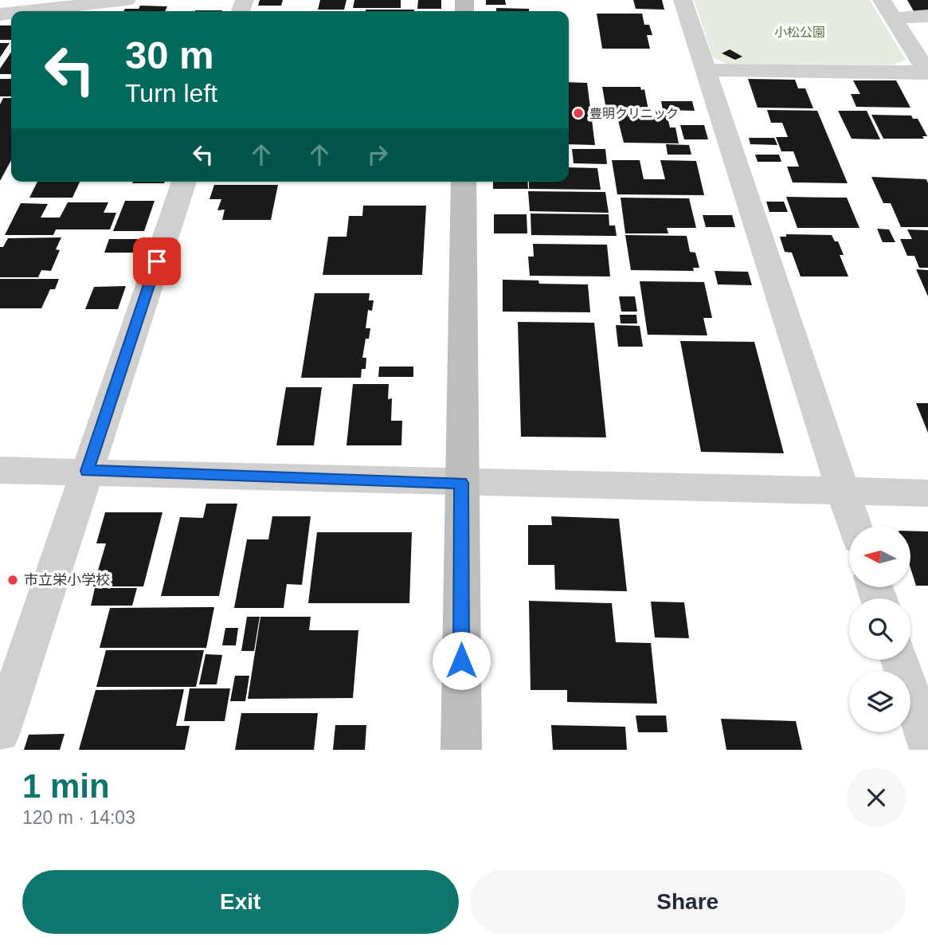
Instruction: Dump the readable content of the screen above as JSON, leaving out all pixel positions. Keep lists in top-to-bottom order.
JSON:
{
  "parks": ["小松公園"],
  "places": ["豊明クリニック", "市立栄小学校"],
  "north": "left",
  "page": {
    "turn": ["30 m", "Turn left"],
    "heading": ["1 min", "120 m · 14:03"],
    "buttons": ["Exit", "Share"]
  }
}
